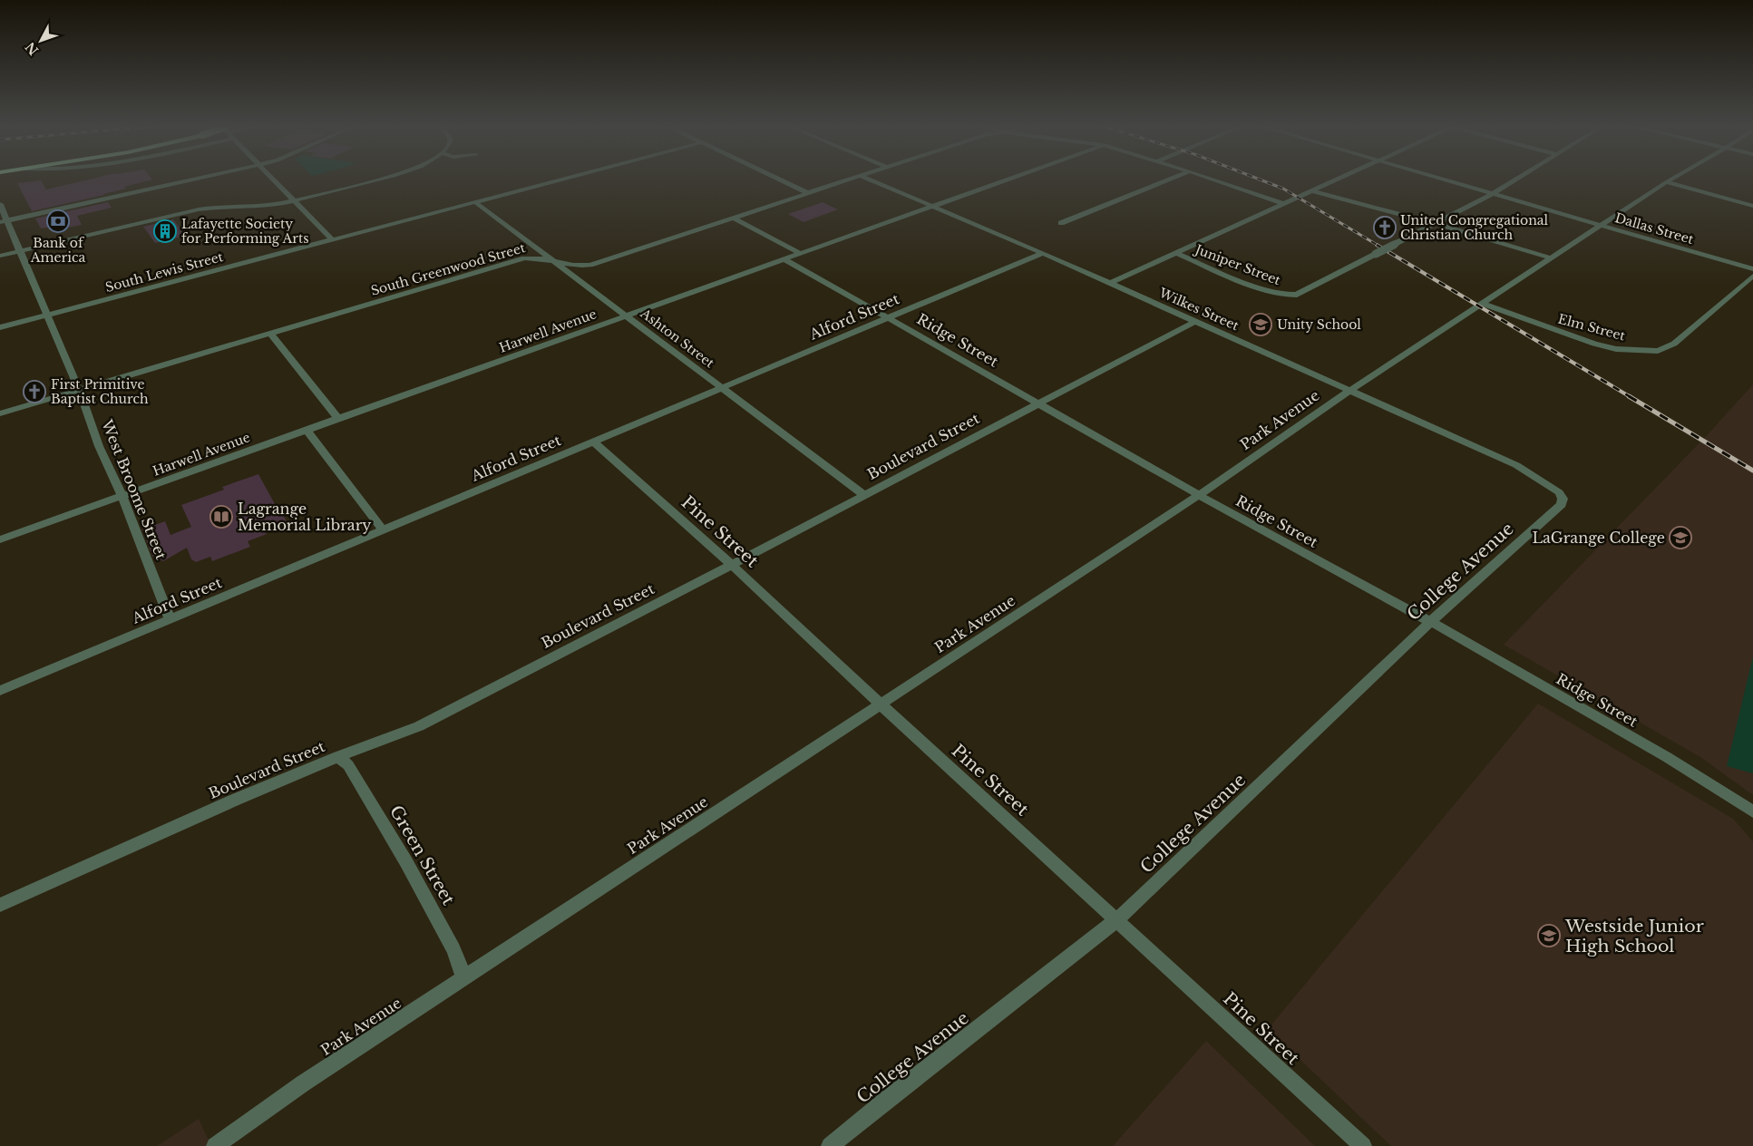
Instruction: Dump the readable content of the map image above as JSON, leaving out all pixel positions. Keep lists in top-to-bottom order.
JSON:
{
  "streets": {
    "street": [
      "Dallas Street",
      "Juniper Street",
      "South Greenwood Street",
      "South Lewis Street",
      "Wilkes Street",
      "Alford Street",
      "Elm Street",
      "Harwell Avenue",
      "Ashton Street",
      "Ridge Street",
      "Park Avenue",
      "Boulevard Street",
      "West Broome Street",
      "Pine Street",
      "College Avenue",
      "Green Street"
    ]
  },
  "crossings": [
    ["Dallas Street", "Juniper Street"],
    ["Dallas Street", "Park Avenue"],
    ["South Greenwood Street", "Ashton Street"],
    ["South Greenwood Street", "West Broome Street"],
    ["South Lewis Street", "Ashton Street"],
    ["South Lewis Street", "West Broome Street"],
    ["Wilkes Street", "Alford Street"],
    ["Wilkes Street", "Harwell Avenue"],
    ["Wilkes Street", "Park Avenue"],
    ["Wilkes Street", "Boulevard Street"],
    ["Wilkes Street", "College Avenue"],
    ["Alford Street", "Ashton Street"],
    ["Alford Street", "Ridge Street"],
    ["Alford Street", "West Broome Street"],
    ["Alford Street", "Pine Street"],
    ["Elm Street", "Park Avenue"],
    ["Harwell Avenue", "Ashton Street"],
    ["Harwell Avenue", "Ridge Street"],
    ["Harwell Avenue", "West Broome Street"],
    ["Ashton Street", "Boulevard Street"],
    ["Ridge Street", "Park Avenue"],
    ["Ridge Street", "Boulevard Street"],
    ["Ridge Street", "College Avenue"],
    ["Park Avenue", "Pine Street"],
    ["Park Avenue", "Green Street"],
    ["Boulevard Street", "Pine Street"],
    ["Boulevard Street", "Green Street"],
    ["Pine Street", "College Avenue"]
  ],
  "places": {
    "bank": ["Bank of America"],
    "church": ["United Congregational Christian Church", "First Primitive Baptist Church"],
    "building": ["Lafayette Society for Performing Arts"],
    "school or university": ["Unity School", "LaGrange College", "Westside Junior High School"],
    "library": ["Lagrange Memorial Library"]
  },
  "north": "bottom left"
}
